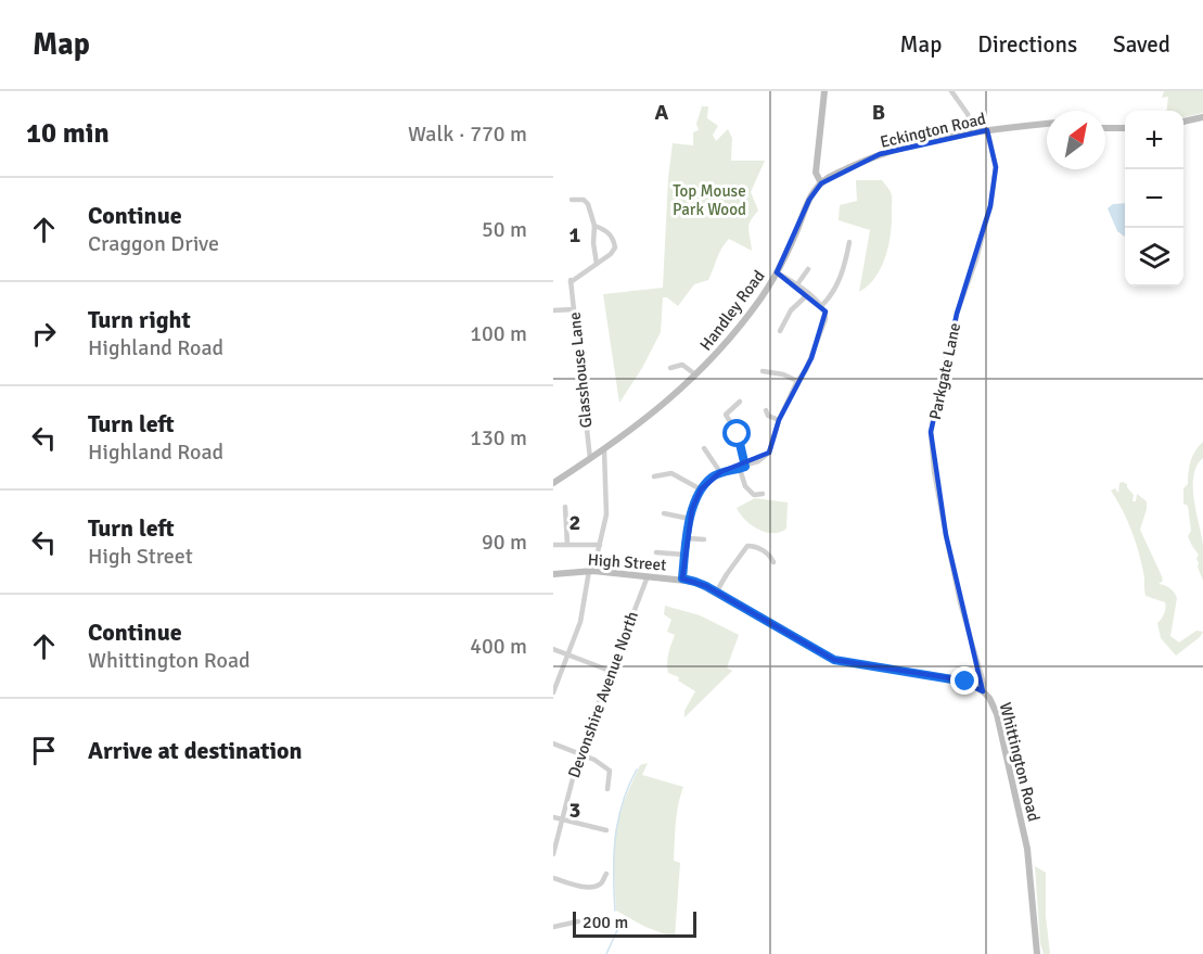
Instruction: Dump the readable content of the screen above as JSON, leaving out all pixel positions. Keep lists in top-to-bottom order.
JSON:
{
  "streets": {
    "street": [
      "Eckington Road",
      "Handley Road",
      "Glasshouse Lane",
      "Parkgate Lane",
      "High Street",
      "Devonshire Avenue North",
      "Whittington Road"
    ]
  },
  "crossings": [
    ["Eckington Road", "Handley Road"],
    ["Eckington Road", "Parkgate Lane"],
    ["Handley Road", "Glasshouse Lane"],
    ["Parkgate Lane", "Whittington Road"],
    ["High Street", "Devonshire Avenue North"],
    ["High Street", "Whittington Road"]
  ],
  "parks": ["Top Mouse Park Wood"],
  "scale_bar": "200 m",
  "north": "top right",
  "page": {
    "header": "Map",
    "nav": ["Map", "Directions", "Saved"],
    "heading": ["10 min", "Walk · 770 m"],
    "map_buttons": ["+", "−"],
    "list": [
      ["Continue", "Craggon Drive", "50 m"],
      ["Turn right", "Highland Road", "100 m"],
      ["Turn left", "Highland Road", "130 m"],
      ["Turn left", "High Street", "90 m"],
      ["Continue", "Whittington Road", "400 m"],
      "Arrive at destination"
    ],
    "scale": "200 m"
  },
  "grid": {
    "columns": ["A", "B"],
    "rows": ["1", "2", "3"]
  }
}
